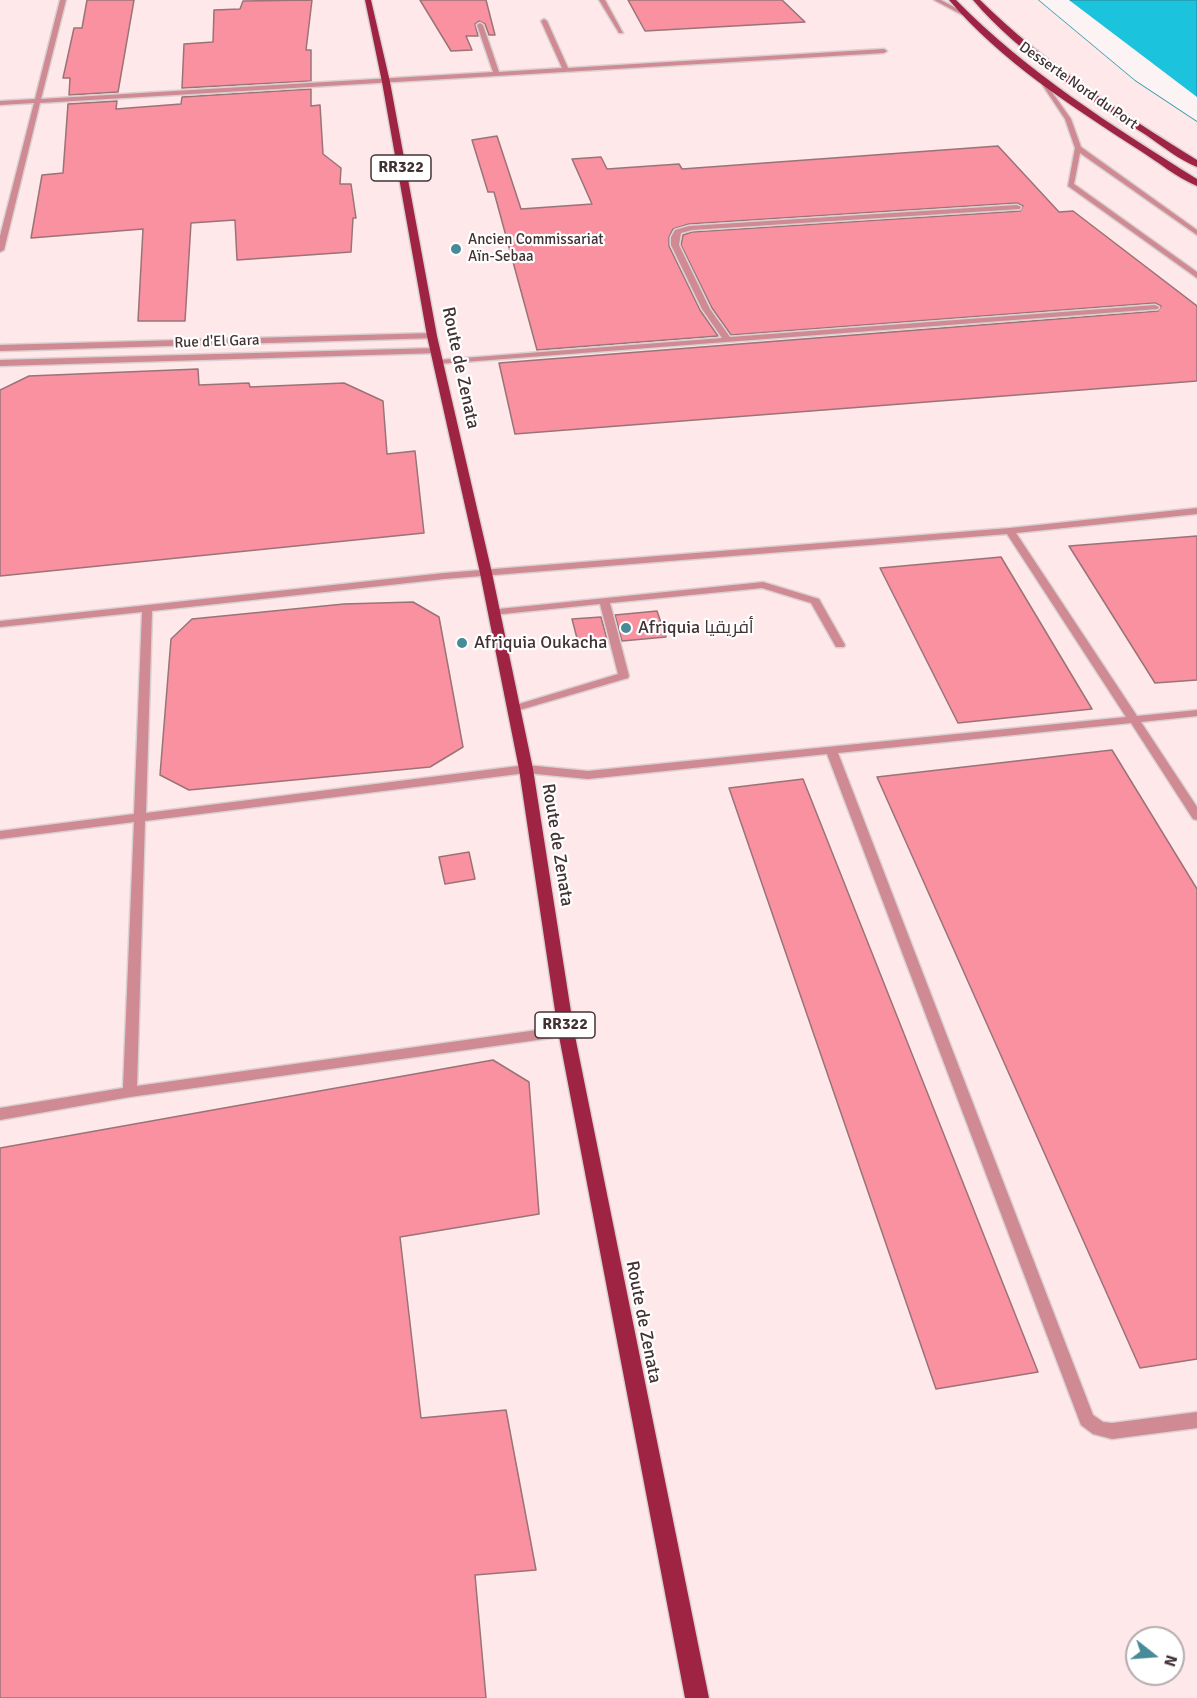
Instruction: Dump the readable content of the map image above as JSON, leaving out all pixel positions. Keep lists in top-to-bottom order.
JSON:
{
  "streets": {
    "main road": ["Desserte Nord du Port", "RR322", "Route de Zenata"],
    "street": ["Rue d'El Gara"]
  },
  "crossings": [
    ["Rue d'El Gara", "Route de Zenata"]
  ],
  "places": ["Ancien Commissariat Aïn-Sebaa", "Afriquia أفريقيا", "Afriquia Oukacha"],
  "north": "right"
}
